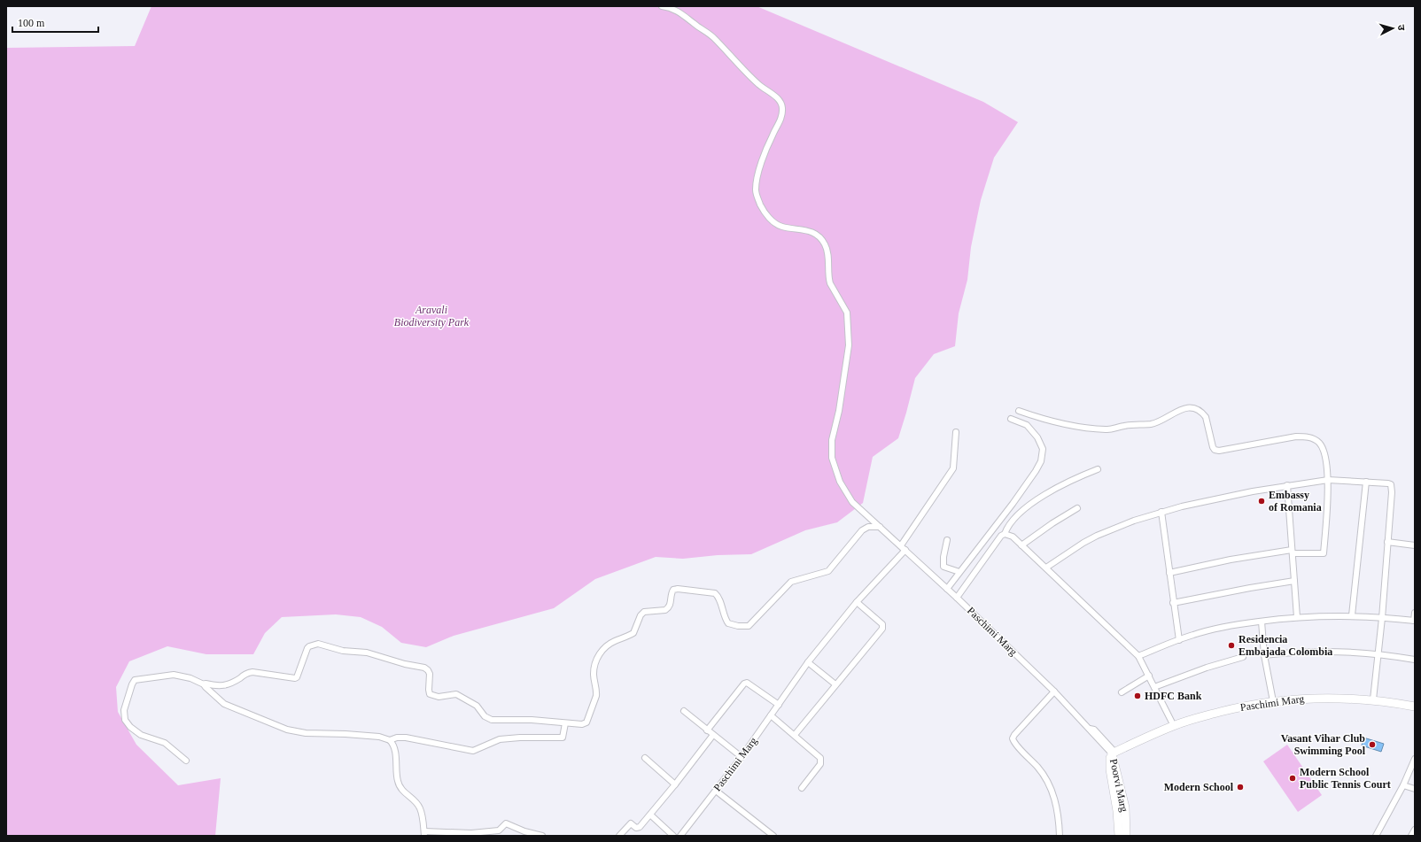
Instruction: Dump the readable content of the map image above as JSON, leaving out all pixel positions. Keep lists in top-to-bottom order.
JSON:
{
  "streets": {
    "main road": ["Paschimi Marg", "Poorvi Marg"]
  },
  "crossings": [
    ["Paschimi Marg", "Poorvi Marg"]
  ],
  "parks": ["Aravali Biodiversity Park"],
  "places": [
    "Embassy of Romania",
    "Residencia Embajada Colombia",
    "HDFC Bank",
    "Vasant Vihar Club Swimming Pool",
    "Modern School Public Tennis Court",
    "Modern School"
  ],
  "scale_bar": "100 m",
  "north": "right"
}
